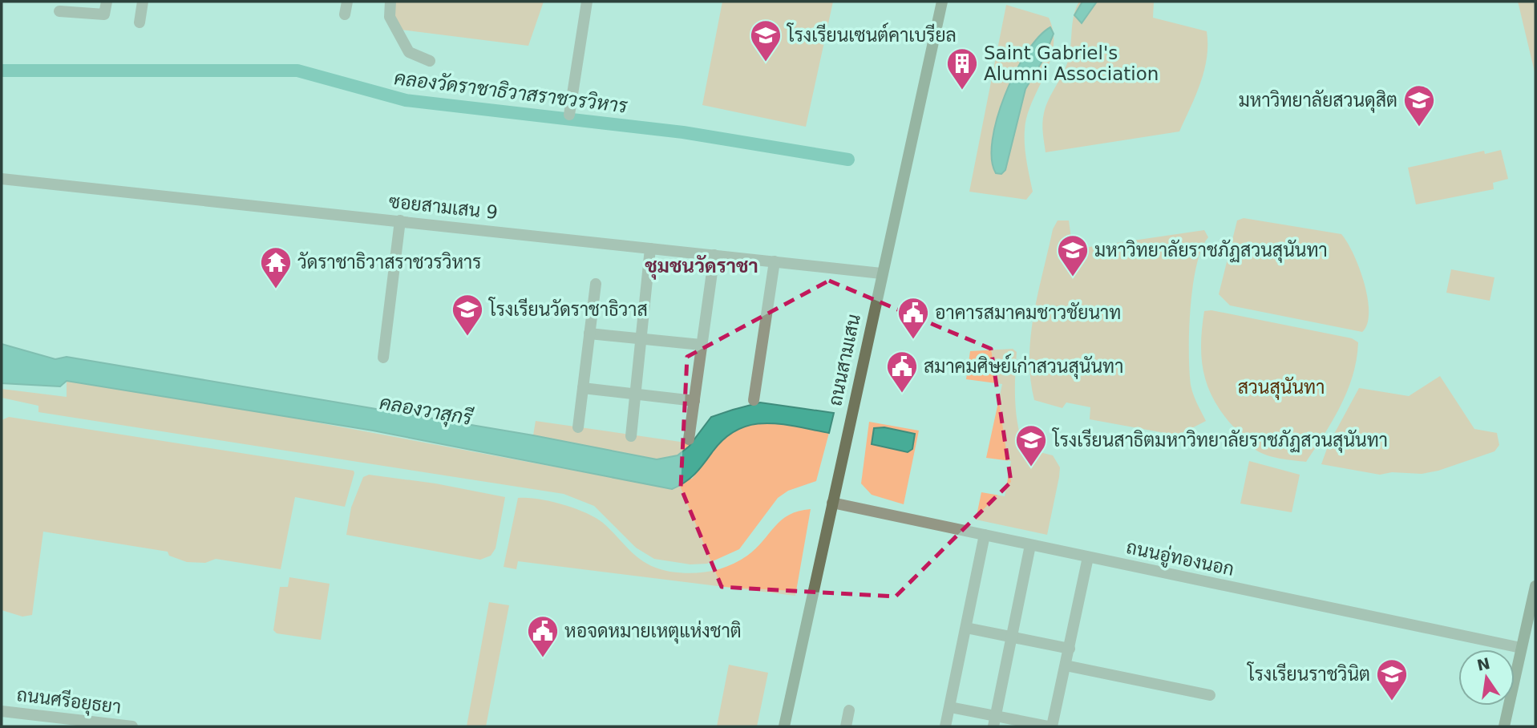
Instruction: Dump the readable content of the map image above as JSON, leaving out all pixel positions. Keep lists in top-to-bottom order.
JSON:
{
  "streets": {
    "main road": ["ถนนสามเสน"],
    "street": ["ซอยสามเสน 9", "ถนนอู่ทองนอก", "ถนนศรีอยุธยา"]
  },
  "crossings": [
    ["ซอยสามเสน 9", "ถนนสามเสน"],
    ["ถนนสามเสน", "ถนนอู่ทองนอก"]
  ],
  "districts": ["ชุมชนวัดราชา"],
  "water": ["คลองวัดราชาธิวาสราชวรวิหาร", "คลองวาสุกรี"],
  "parks": ["สวนสุนันทา"],
  "places": {
    "school or university": [
      "โรงเรียนเซนต์คาเบรียล",
      "มหาวิทยาลัยสวนดุสิต",
      "มหาวิทยาลัยราชภัฏสวนสุนันทา",
      "โรงเรียนวัดราชาธิวาส",
      "โรงเรียนสาธิตมหาวิทยาลัยราชภัฏสวนสุนันทา",
      "โรงเรียนราชวินิต"
    ],
    "building": ["Saint Gabriel's Alumni Association"],
    "temple": ["วัดราชาธิวาสราชวรวิหาร"],
    "public building": ["อาคารสมาคมชาวชัยนาท", "สมาคมศิษย์เก่าสวนสุนันทา", "หอจดหมายเหตุแห่งชาติ"]
  },
  "north": "top"
}
